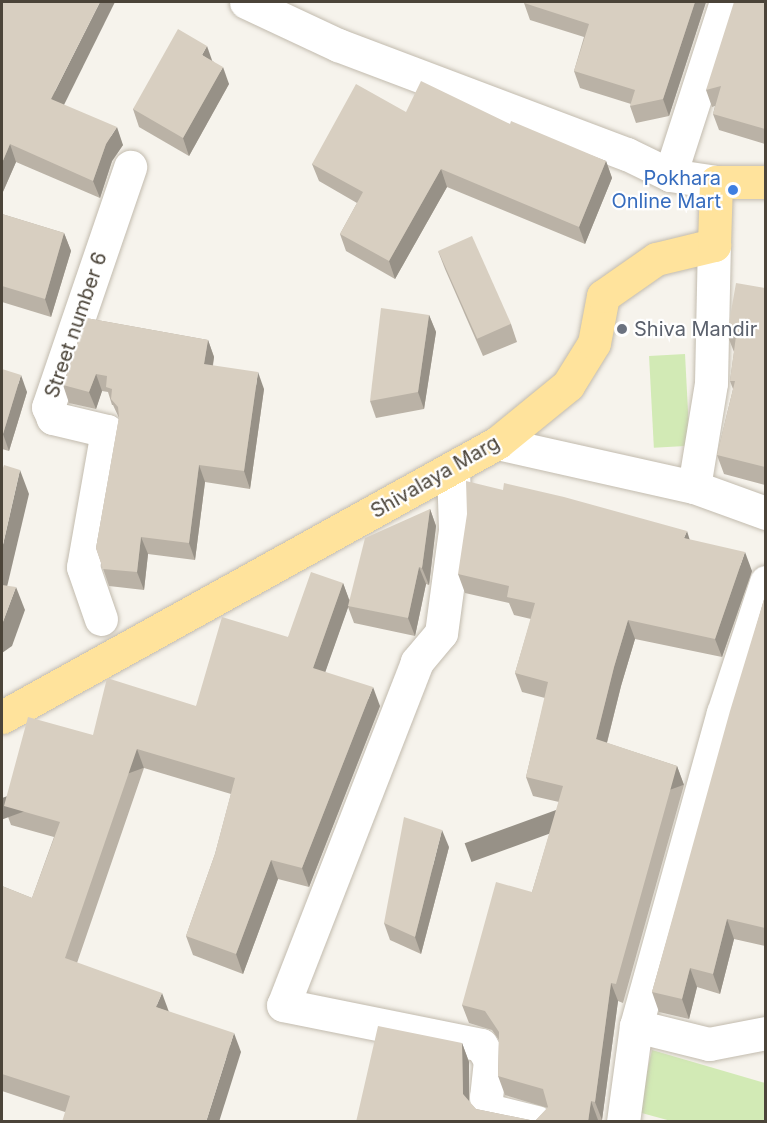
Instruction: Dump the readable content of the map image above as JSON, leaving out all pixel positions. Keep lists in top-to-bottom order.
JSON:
{
  "streets": {
    "main road": ["Shivalaya Marg"],
    "street": ["Street number 6"]
  },
  "places": ["Pokhara Online Mart", "Shiva Mandir"]
}
